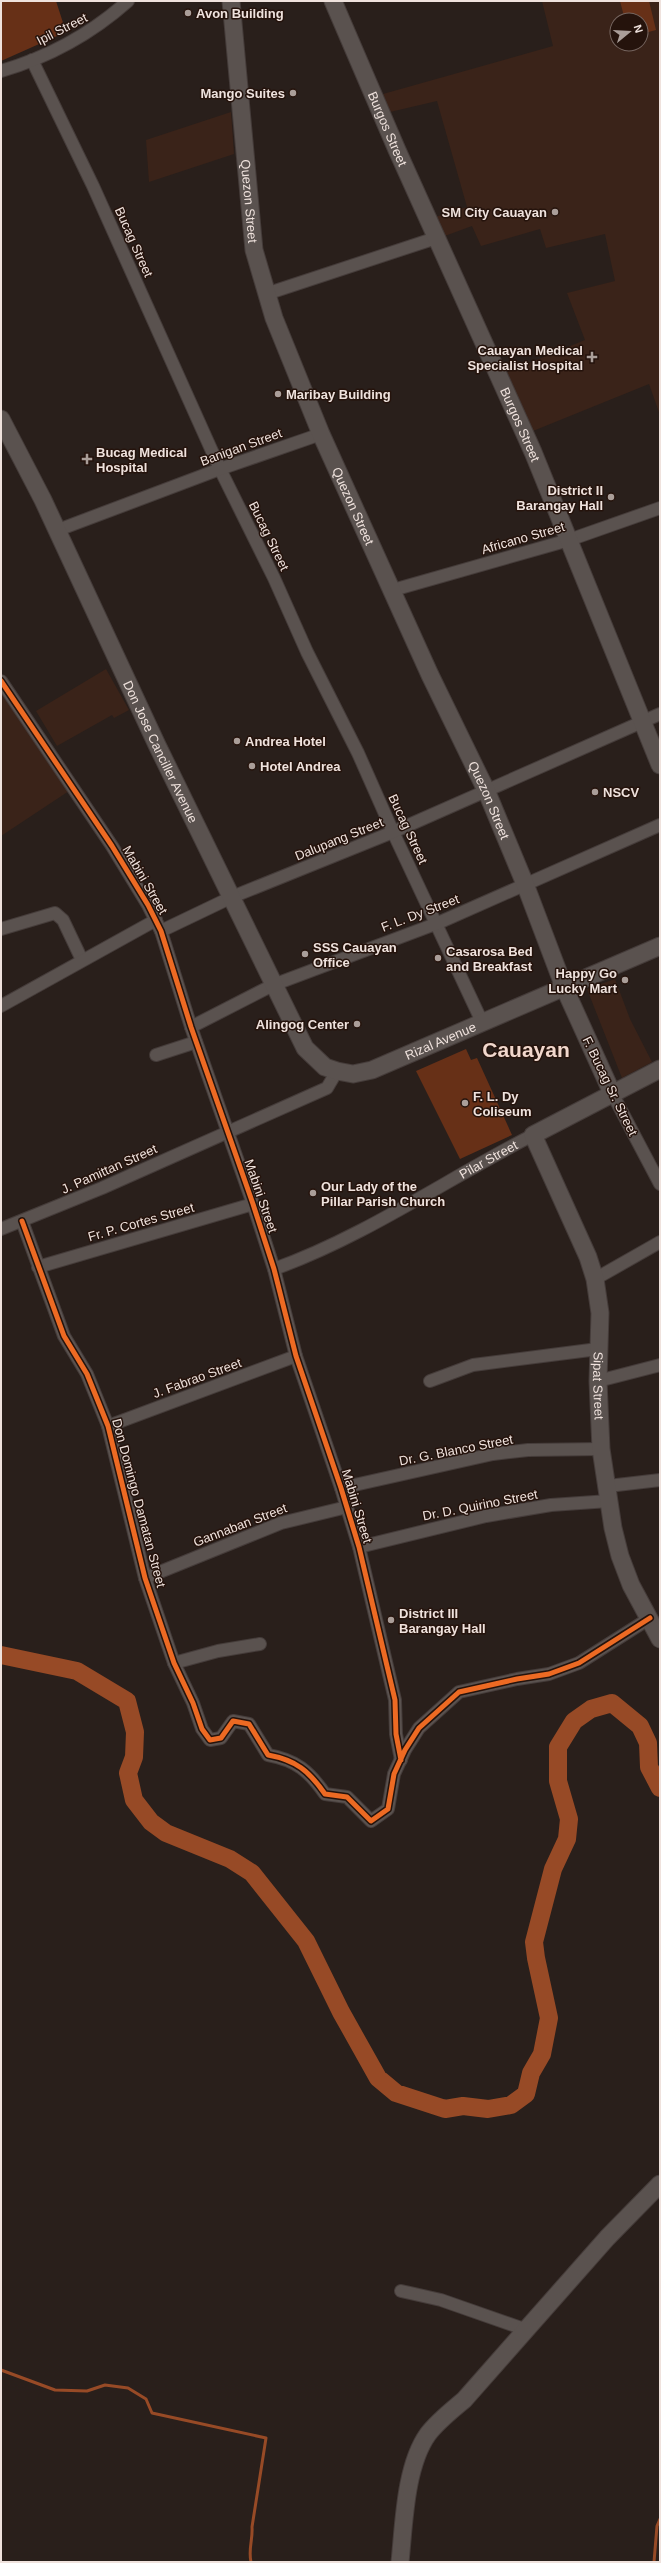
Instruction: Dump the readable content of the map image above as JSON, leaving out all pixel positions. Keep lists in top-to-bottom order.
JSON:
{
  "streets": {
    "main road": [
      "Burgos Street",
      "Quezon Street",
      "Don Jose Canciller Avenue",
      "Rizal Avenue",
      "F. Bucag Sr. Street",
      "Pilar Street",
      "Sipat Street"
    ],
    "street": [
      "Ipil Street",
      "Bucag Street",
      "Banigan Street",
      "Africano Street",
      "Dalupang Street",
      "Mabini Street",
      "F. L. Dy Street",
      "J. Pamittan Street",
      "Fr. P. Cortes Street",
      "J. Fabrao Street",
      "Dr. G. Blanco Street",
      "Don Domingo Damatan Street",
      "Dr. D. Quirino Street",
      "Gannaban Street"
    ]
  },
  "crossings": [
    ["Ipil Street", "Bucag Street"],
    ["Burgos Street", "Africano Street"],
    ["Burgos Street", "Dalupang Street"],
    ["Quezon Street", "Banigan Street"],
    ["Quezon Street", "Africano Street"],
    ["Quezon Street", "Dalupang Street"],
    ["Quezon Street", "F. L. Dy Street"],
    ["Quezon Street", "Rizal Avenue"],
    ["Quezon Street", "F. Bucag Sr. Street"],
    ["Bucag Street", "Banigan Street"],
    ["Bucag Street", "Dalupang Street"],
    ["Bucag Street", "F. L. Dy Street"],
    ["Bucag Street", "Rizal Avenue"],
    ["Banigan Street", "Don Jose Canciller Avenue"],
    ["Don Jose Canciller Avenue", "Dalupang Street"],
    ["Don Jose Canciller Avenue", "F. L. Dy Street"],
    ["Don Jose Canciller Avenue", "Rizal Avenue"],
    ["Dalupang Street", "Mabini Street"],
    ["Mabini Street", "F. L. Dy Street"],
    ["Mabini Street", "Pilar Street"],
    ["Mabini Street", "J. Pamittan Street"],
    ["Mabini Street", "Fr. P. Cortes Street"],
    ["Mabini Street", "J. Fabrao Street"],
    ["Mabini Street", "Dr. G. Blanco Street"],
    ["Mabini Street", "Don Domingo Damatan Street"],
    ["Mabini Street", "Dr. D. Quirino Street"],
    ["Mabini Street", "Gannaban Street"],
    ["Rizal Avenue", "F. Bucag Sr. Street"],
    ["F. Bucag Sr. Street", "Pilar Street"],
    ["Pilar Street", "Sipat Street"],
    ["J. Pamittan Street", "Don Domingo Damatan Street"],
    ["Fr. P. Cortes Street", "Don Domingo Damatan Street"],
    ["J. Fabrao Street", "Don Domingo Damatan Street"],
    ["Sipat Street", "Dr. G. Blanco Street"],
    ["Sipat Street", "Don Domingo Damatan Street"],
    ["Sipat Street", "Dr. D. Quirino Street"],
    ["Don Domingo Damatan Street", "Gannaban Street"]
  ],
  "districts": ["Cauayan"],
  "places": {
    "other": [
      "Avon Building",
      "Mango Suites",
      "SM City Cauayan",
      "Maribay Building",
      "District II Barangay Hall",
      "Andrea Hotel",
      "Hotel Andrea",
      "NSCV",
      "SSS Cauayan Office",
      "Casarosa Bed and Breakfast",
      "Happy Go Lucky Mart",
      "Alingog Center",
      "F. L. Dy Coliseum",
      "Our Lady of the Pillar Parish Church",
      "District III Barangay Hall"
    ],
    "health": ["Cauayan Medical Specialist Hospital", "Bucag Medical Hospital"]
  },
  "north": "right"
}
